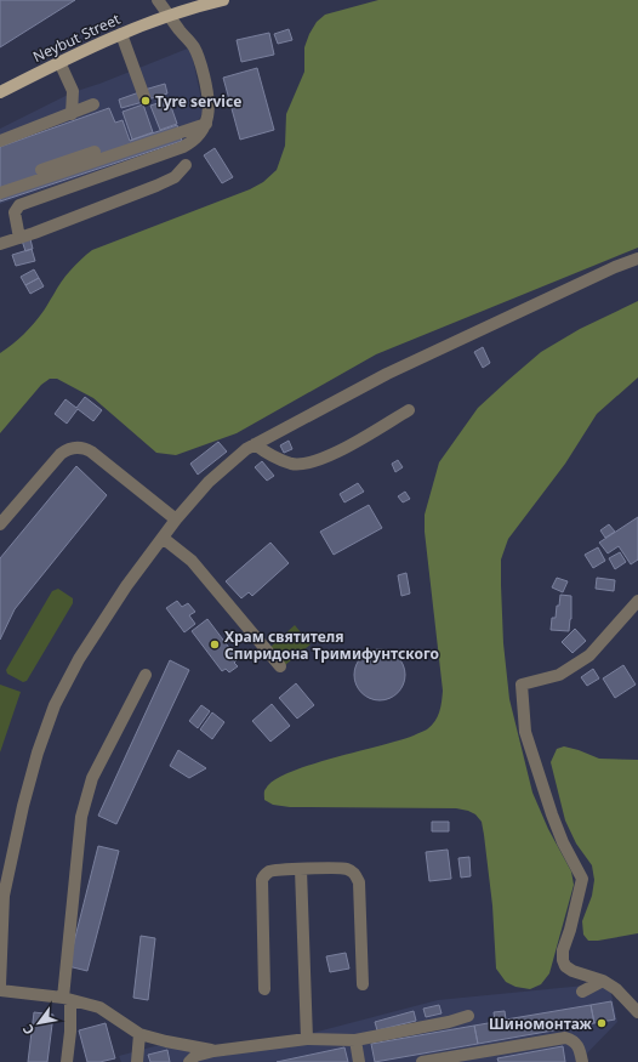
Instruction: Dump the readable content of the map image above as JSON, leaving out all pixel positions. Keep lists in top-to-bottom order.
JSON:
{
  "streets": {
    "main road": ["Neybut Street"]
  },
  "places": ["Tyre service", "Храм святителя Спиридона Тримифунтского", "Шиномонтаж"],
  "north": "bottom left"
}
